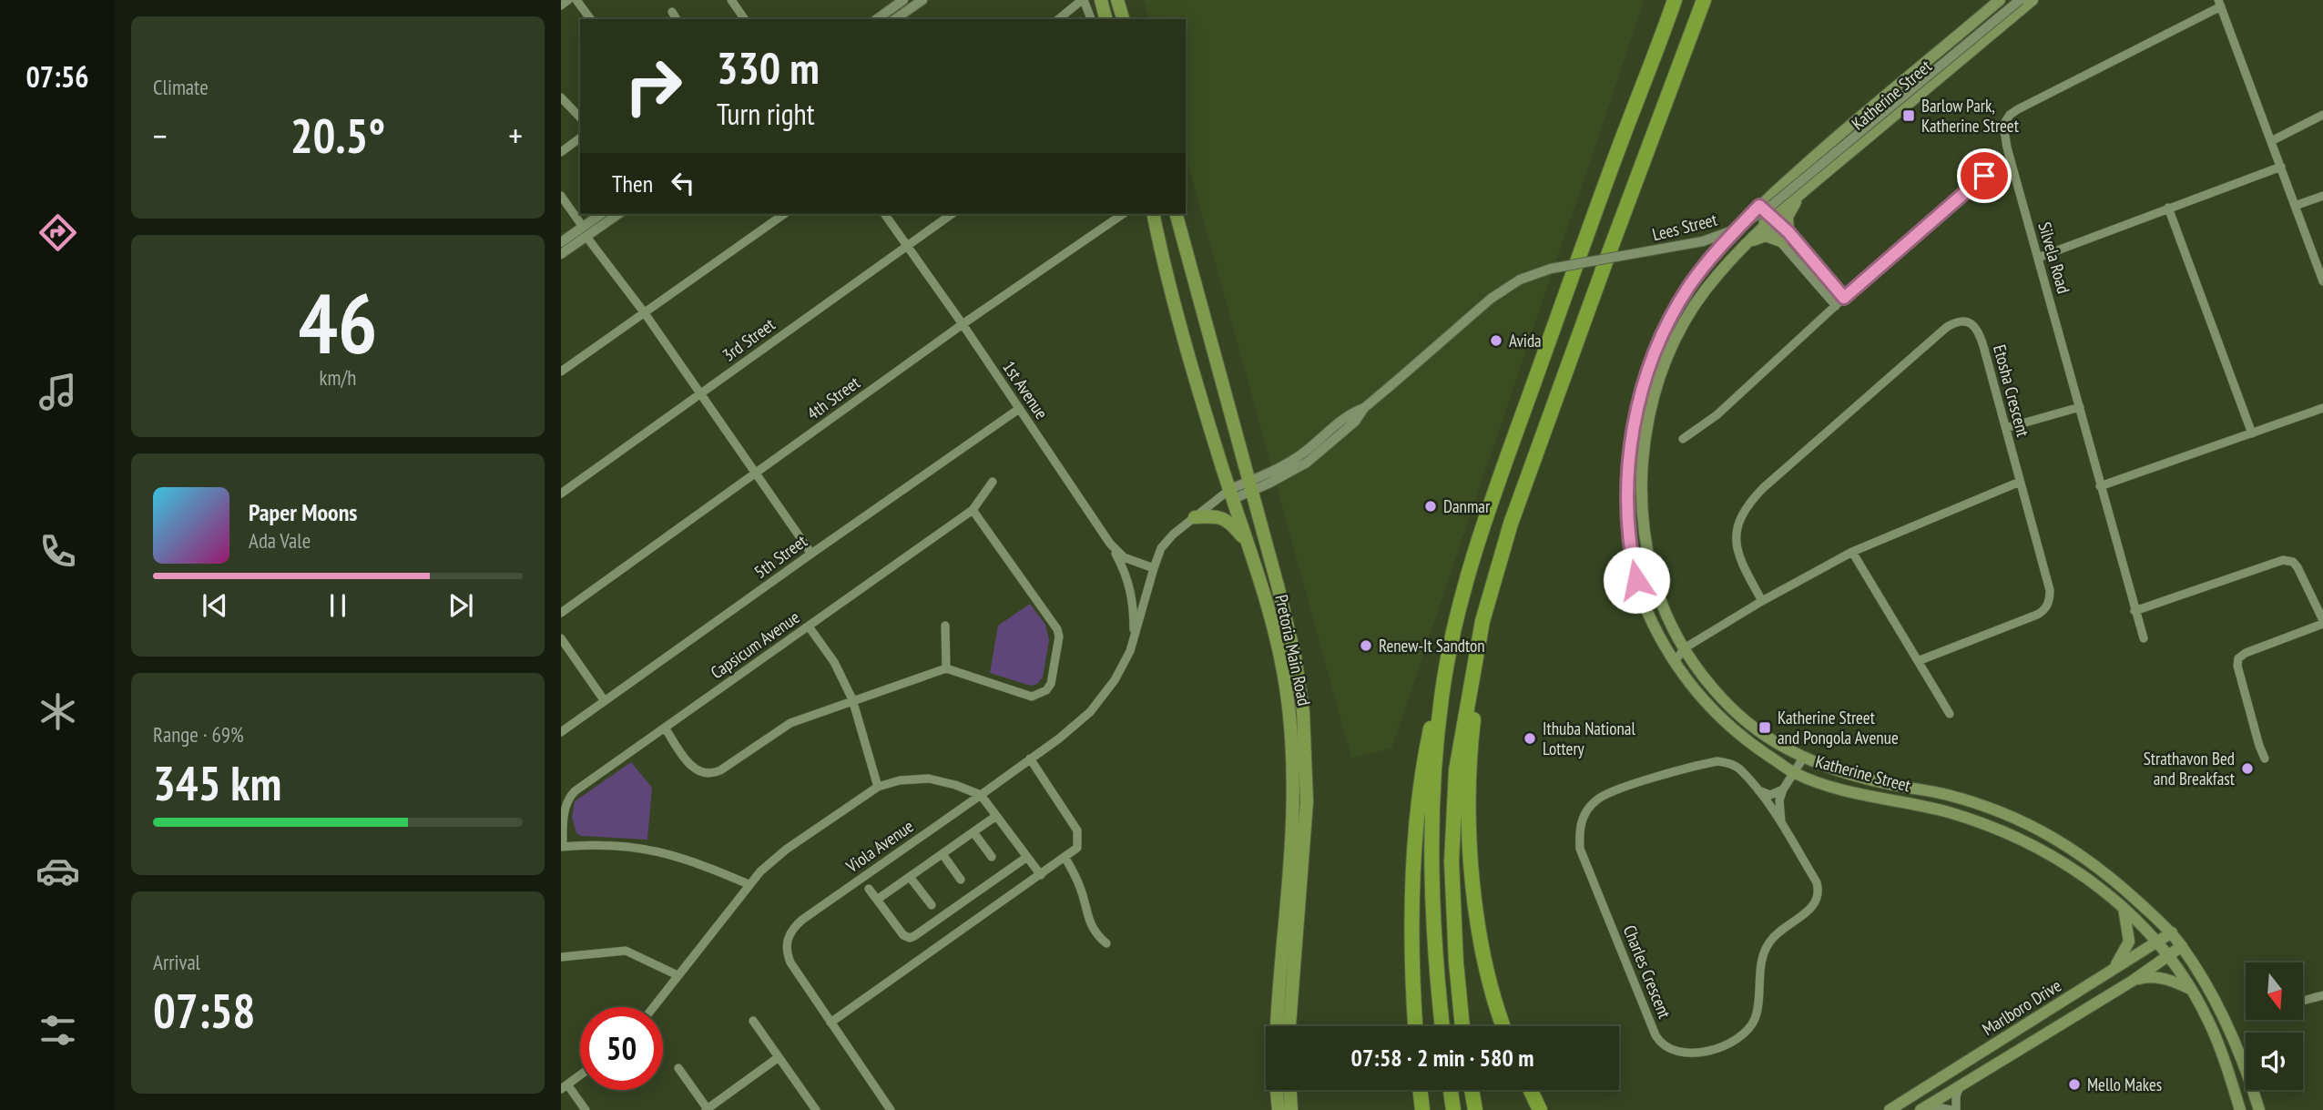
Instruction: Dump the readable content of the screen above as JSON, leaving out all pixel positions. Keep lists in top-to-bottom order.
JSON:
{
  "streets": {
    "main road": ["Katherine Street", "Pretoria Main Road", "Marlboro Drive"],
    "street": [
      "Lees Street",
      "Silvela Road",
      "3rd Street",
      "1st Avenue",
      "Etosha Crescent",
      "4th Street",
      "5th Street",
      "Capsicum Avenue",
      "Viola Avenue",
      "Charles Crescent"
    ]
  },
  "crossings": [
    ["Katherine Street", "Marlboro Drive"],
    ["Lees Street", "Pretoria Main Road"],
    ["Lees Street", "Viola Avenue"],
    ["3rd Street", "1st Avenue"],
    ["1st Avenue", "4th Street"],
    ["1st Avenue", "5th Street"],
    ["1st Avenue", "Viola Avenue"],
    ["Pretoria Main Road", "Viola Avenue"]
  ],
  "places": {
    "transit": ["Barlow Park, Katherine Street", "Katherine Street and Pongola Avenue"],
    "other": [
      "Avida",
      "Danmar",
      "Renew-It Sandton",
      "Ithuba National Lottery",
      "Strathavon Bed and Breakfast",
      "Mello Makes"
    ]
  },
  "north": "bottom",
  "page": {
    "tabs": "07:56",
    "tile": [
      "Climate",
      ["46", "km/h"],
      ["Range · 69%", "345 km"],
      ["Arrival", "07:58"]
    ],
    "turn": ["330 m", "Turn right"],
    "heat": ["−", "20.5°", "+"],
    "then": "Then",
    "song": ["Paper Moons", "Ada Vale"],
    "limit": "50",
    "trip": "07:58 · 2 min · 580 m"
  }
}
